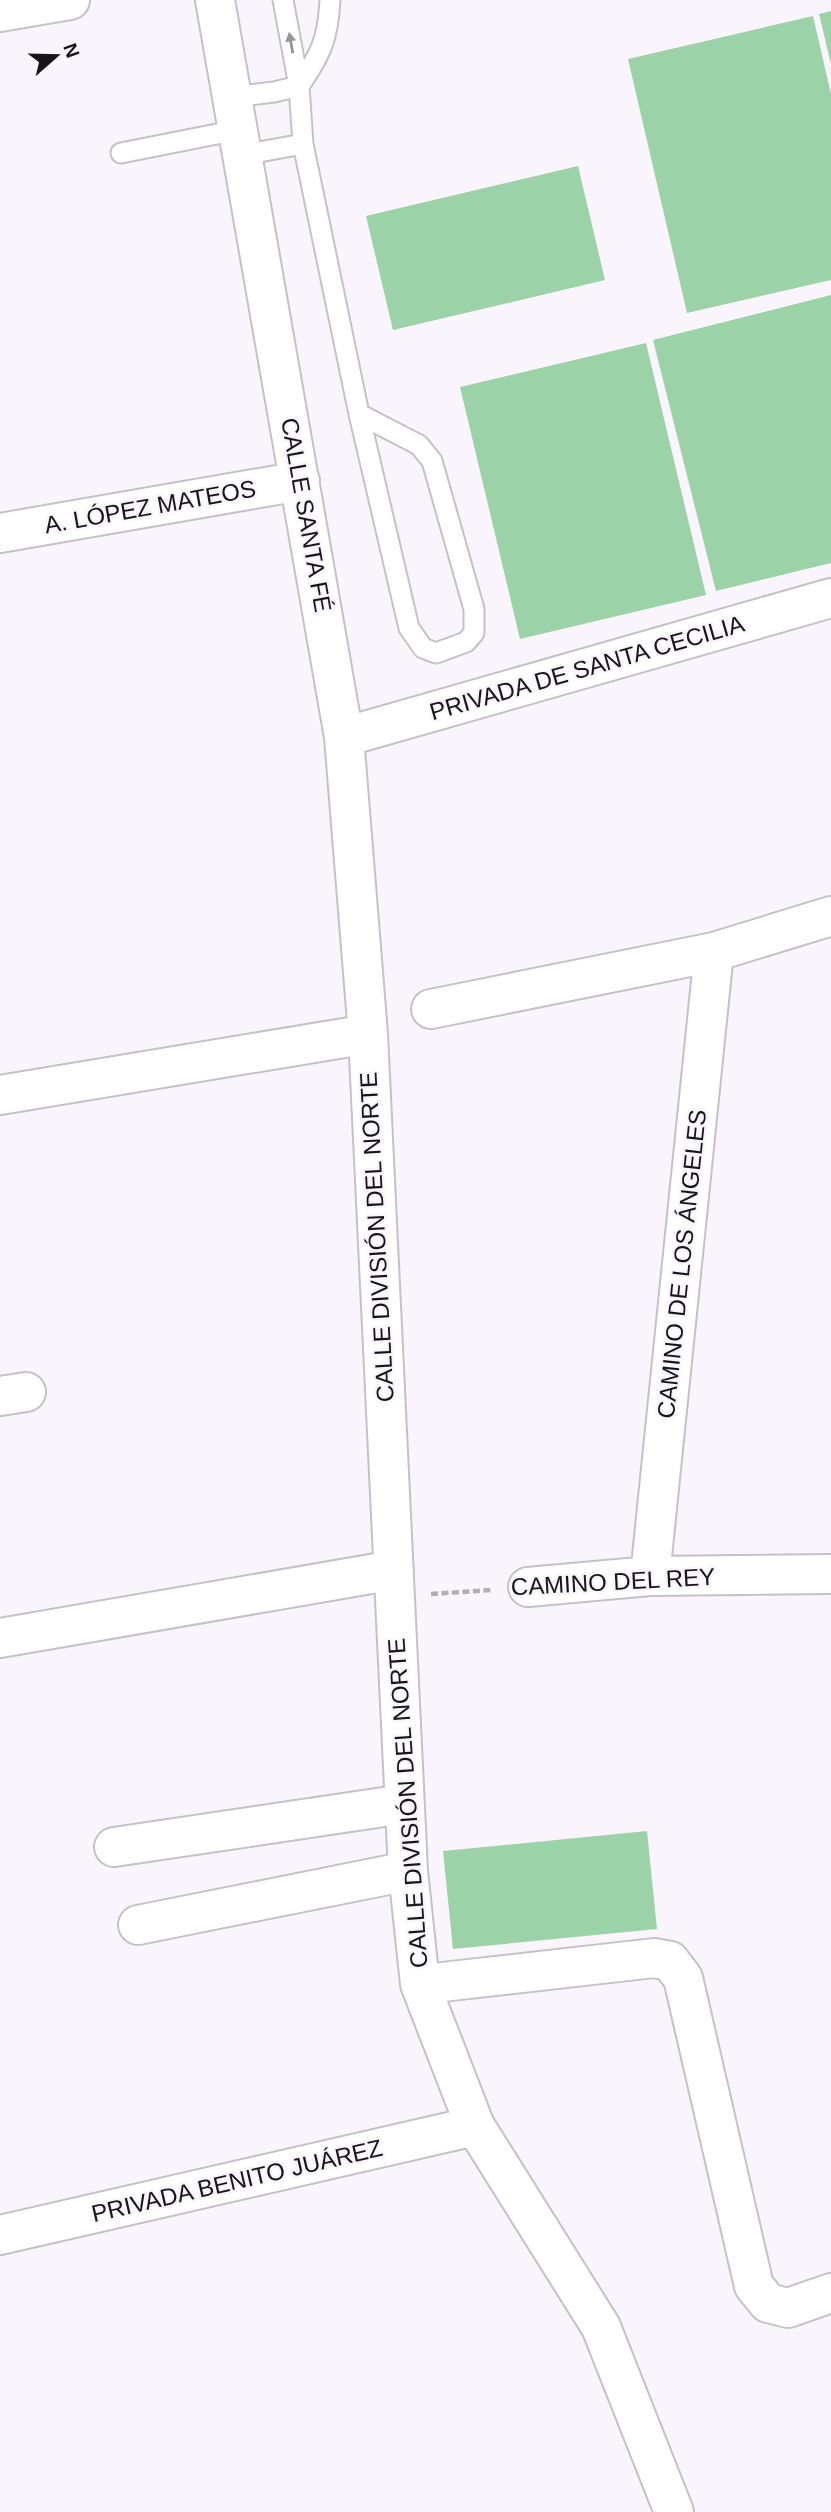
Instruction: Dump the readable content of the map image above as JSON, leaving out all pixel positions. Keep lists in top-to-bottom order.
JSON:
{
  "streets": {
    "street": [
      "A. LÓPEZ MATEOS",
      "CALLE SANTA FÉ",
      "PRIVADA DE SANTA CECILIA",
      "CALLE DIVISIÓN DEL NORTE",
      "CAMINO DE LOS ÁNGELES",
      "CAMINO DEL REY",
      "PRIVADA BENITO JUÁREZ"
    ]
  },
  "crossings": [
    ["A. LÓPEZ MATEOS", "CALLE SANTA FÉ"],
    ["CALLE SANTA FÉ", "PRIVADA DE SANTA CECILIA"],
    ["CALLE SANTA FÉ", "CALLE DIVISIÓN DEL NORTE"],
    ["CALLE DIVISIÓN DEL NORTE", "CAMINO DEL REY"],
    ["CALLE DIVISIÓN DEL NORTE", "PRIVADA BENITO JUÁREZ"],
    ["CAMINO DE LOS ÁNGELES", "CAMINO DEL REY"]
  ],
  "north": "right"
}
